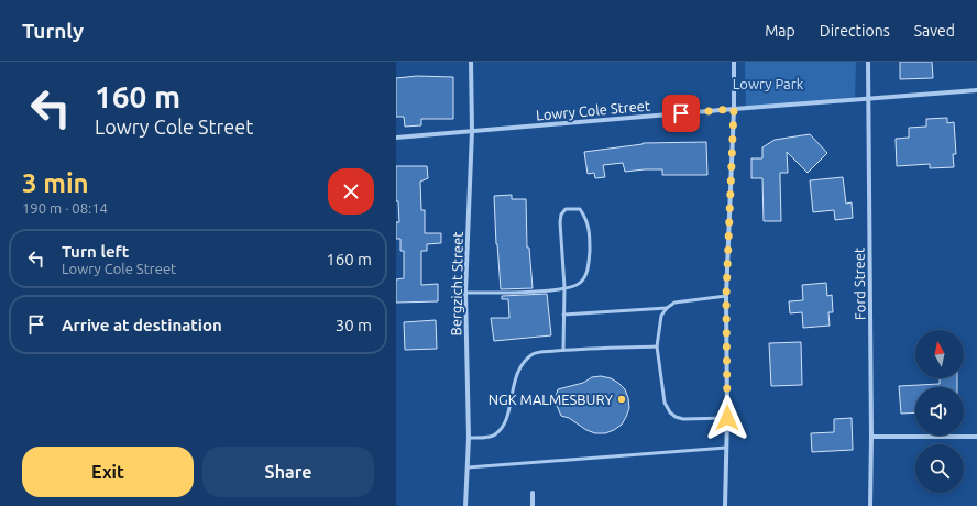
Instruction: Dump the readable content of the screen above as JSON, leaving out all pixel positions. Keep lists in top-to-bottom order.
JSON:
{
  "streets": {
    "street": ["Lowry Cole Street", "Bergzicht Street", "Ford Street"]
  },
  "crossings": [
    ["Lowry Cole Street", "Bergzicht Street"],
    ["Lowry Cole Street", "Ford Street"]
  ],
  "parks": ["Lowry Park"],
  "places": ["NGK MALMESBURY"],
  "north": "top",
  "page": {
    "header": "Turnly",
    "nav": ["Map", "Directions", "Saved"],
    "turn": ["160 m", "Lowry Cole Street"],
    "heading": ["3 min", "190 m · 08:14"],
    "list": [
      {
        "name": "Turn left",
        "note": "Lowry Cole Street",
        "value": "160 m"
      },
      {
        "name": "Arrive at destination",
        "value": "30 m"
      }
    ],
    "buttons": ["Exit", "Share"]
  }
}
